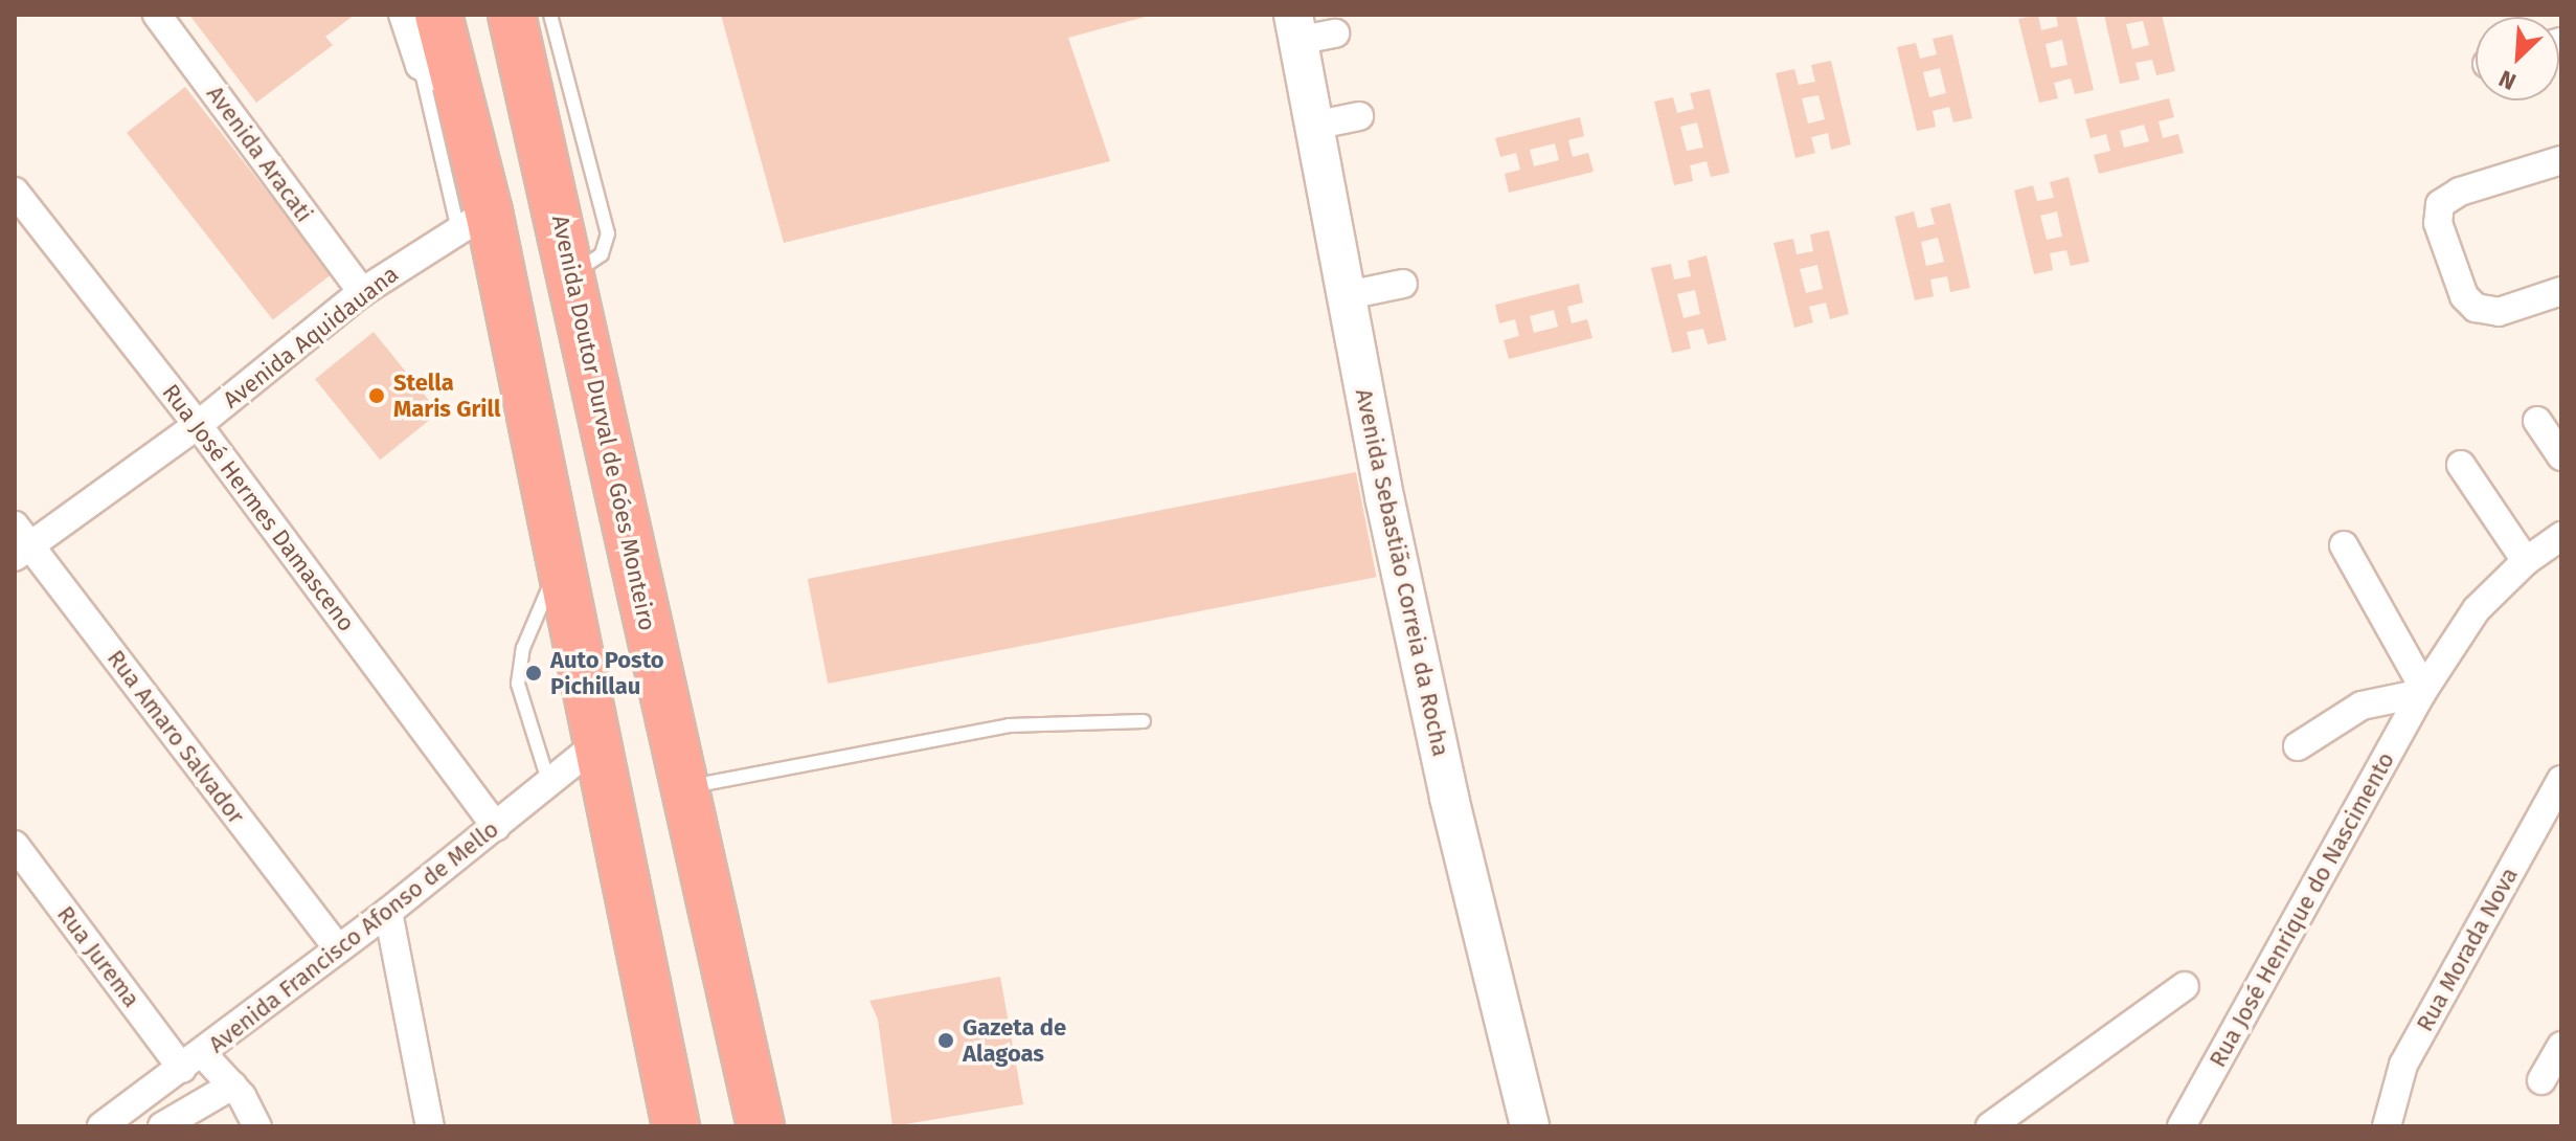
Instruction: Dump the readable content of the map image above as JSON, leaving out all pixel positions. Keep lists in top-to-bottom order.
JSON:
{
  "streets": {
    "highway": ["Avenida Doutor Durval de Góes Monteiro"],
    "street": [
      "Avenida Aracati",
      "Avenida Aquidauana",
      "Rua José Hermes Damasceno",
      "Avenida Sebastião Correia da Rocha",
      "Rua Amaro Salvador",
      "Rua José Henrique do Nascimento",
      "Avenida Francisco Afonso de Mello",
      "Rua Morada Nova",
      "Rua Jurema"
    ]
  },
  "crossings": [
    ["Avenida Aracati", "Avenida Aquidauana"],
    ["Avenida Aquidauana", "Rua José Hermes Damasceno"],
    ["Avenida Aquidauana", "Rua Amaro Salvador"],
    ["Rua José Hermes Damasceno", "Avenida Francisco Afonso de Mello"],
    ["Rua Amaro Salvador", "Avenida Francisco Afonso de Mello"],
    ["Avenida Francisco Afonso de Mello", "Rua Jurema"]
  ],
  "places": ["Stella Maris Grill", "Auto Posto Pichillau", "Gazeta de Alagoas"],
  "north": "bottom left"
}
